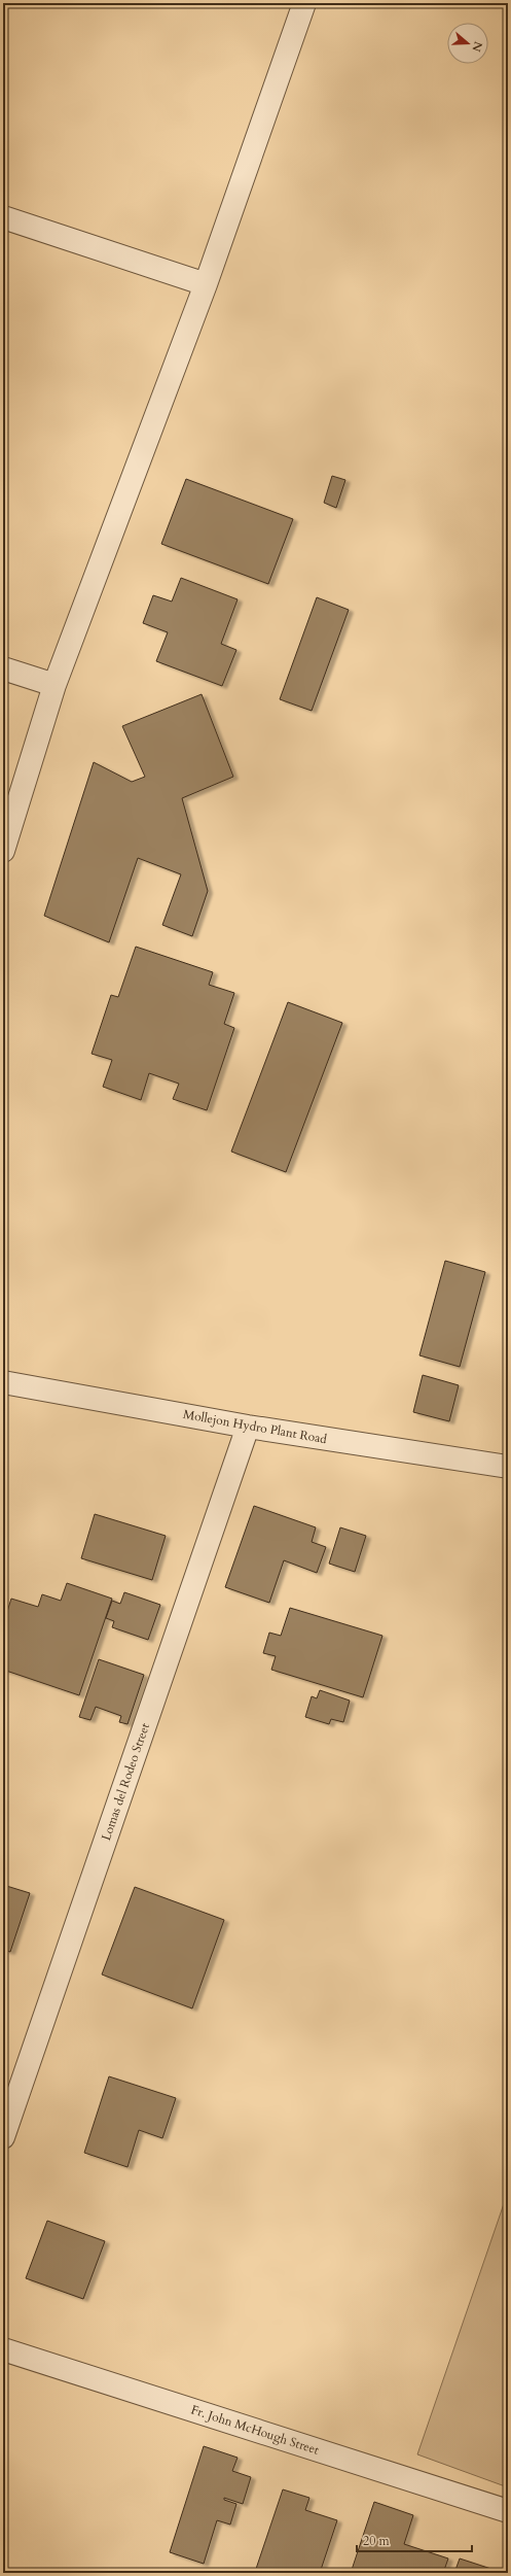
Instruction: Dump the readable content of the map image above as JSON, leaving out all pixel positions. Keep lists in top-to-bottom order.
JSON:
{
  "streets": {
    "street": ["Mollejon Hydro Plant Road", "Lomas del Rodeo Street", "Fr. John McHough Street"]
  },
  "crossings": [
    ["Mollejon Hydro Plant Road", "Lomas del Rodeo Street"]
  ],
  "scale_bar": "20 m",
  "north": "right"
}
